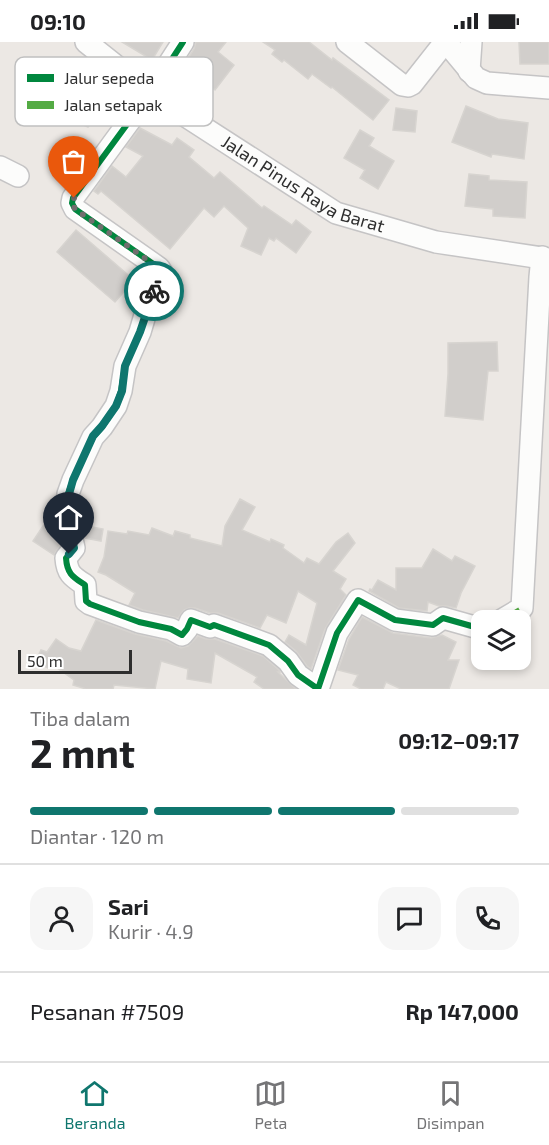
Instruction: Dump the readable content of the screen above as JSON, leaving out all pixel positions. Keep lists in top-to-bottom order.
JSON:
{
  "streets": {
    "street": ["Jalan Pinus Raya Barat"]
  },
  "legend": ["Jalur sepeda", "Jalan setapak"],
  "scale_bar": "50 m",
  "page": {
    "status": "09:10",
    "scale": "50 m",
    "heading": ["2 mnt", "Tiba dalam", "09:12–09:17"],
    "panel": [
      "Sari",
      "Kurir · 4.9",
      "Pesanan #7509",
      "Rp 147,000"
    ],
    "bar": "Diantar · 120 m",
    "tabs": ["Beranda", "Peta", "Disimpan"]
  }
}
